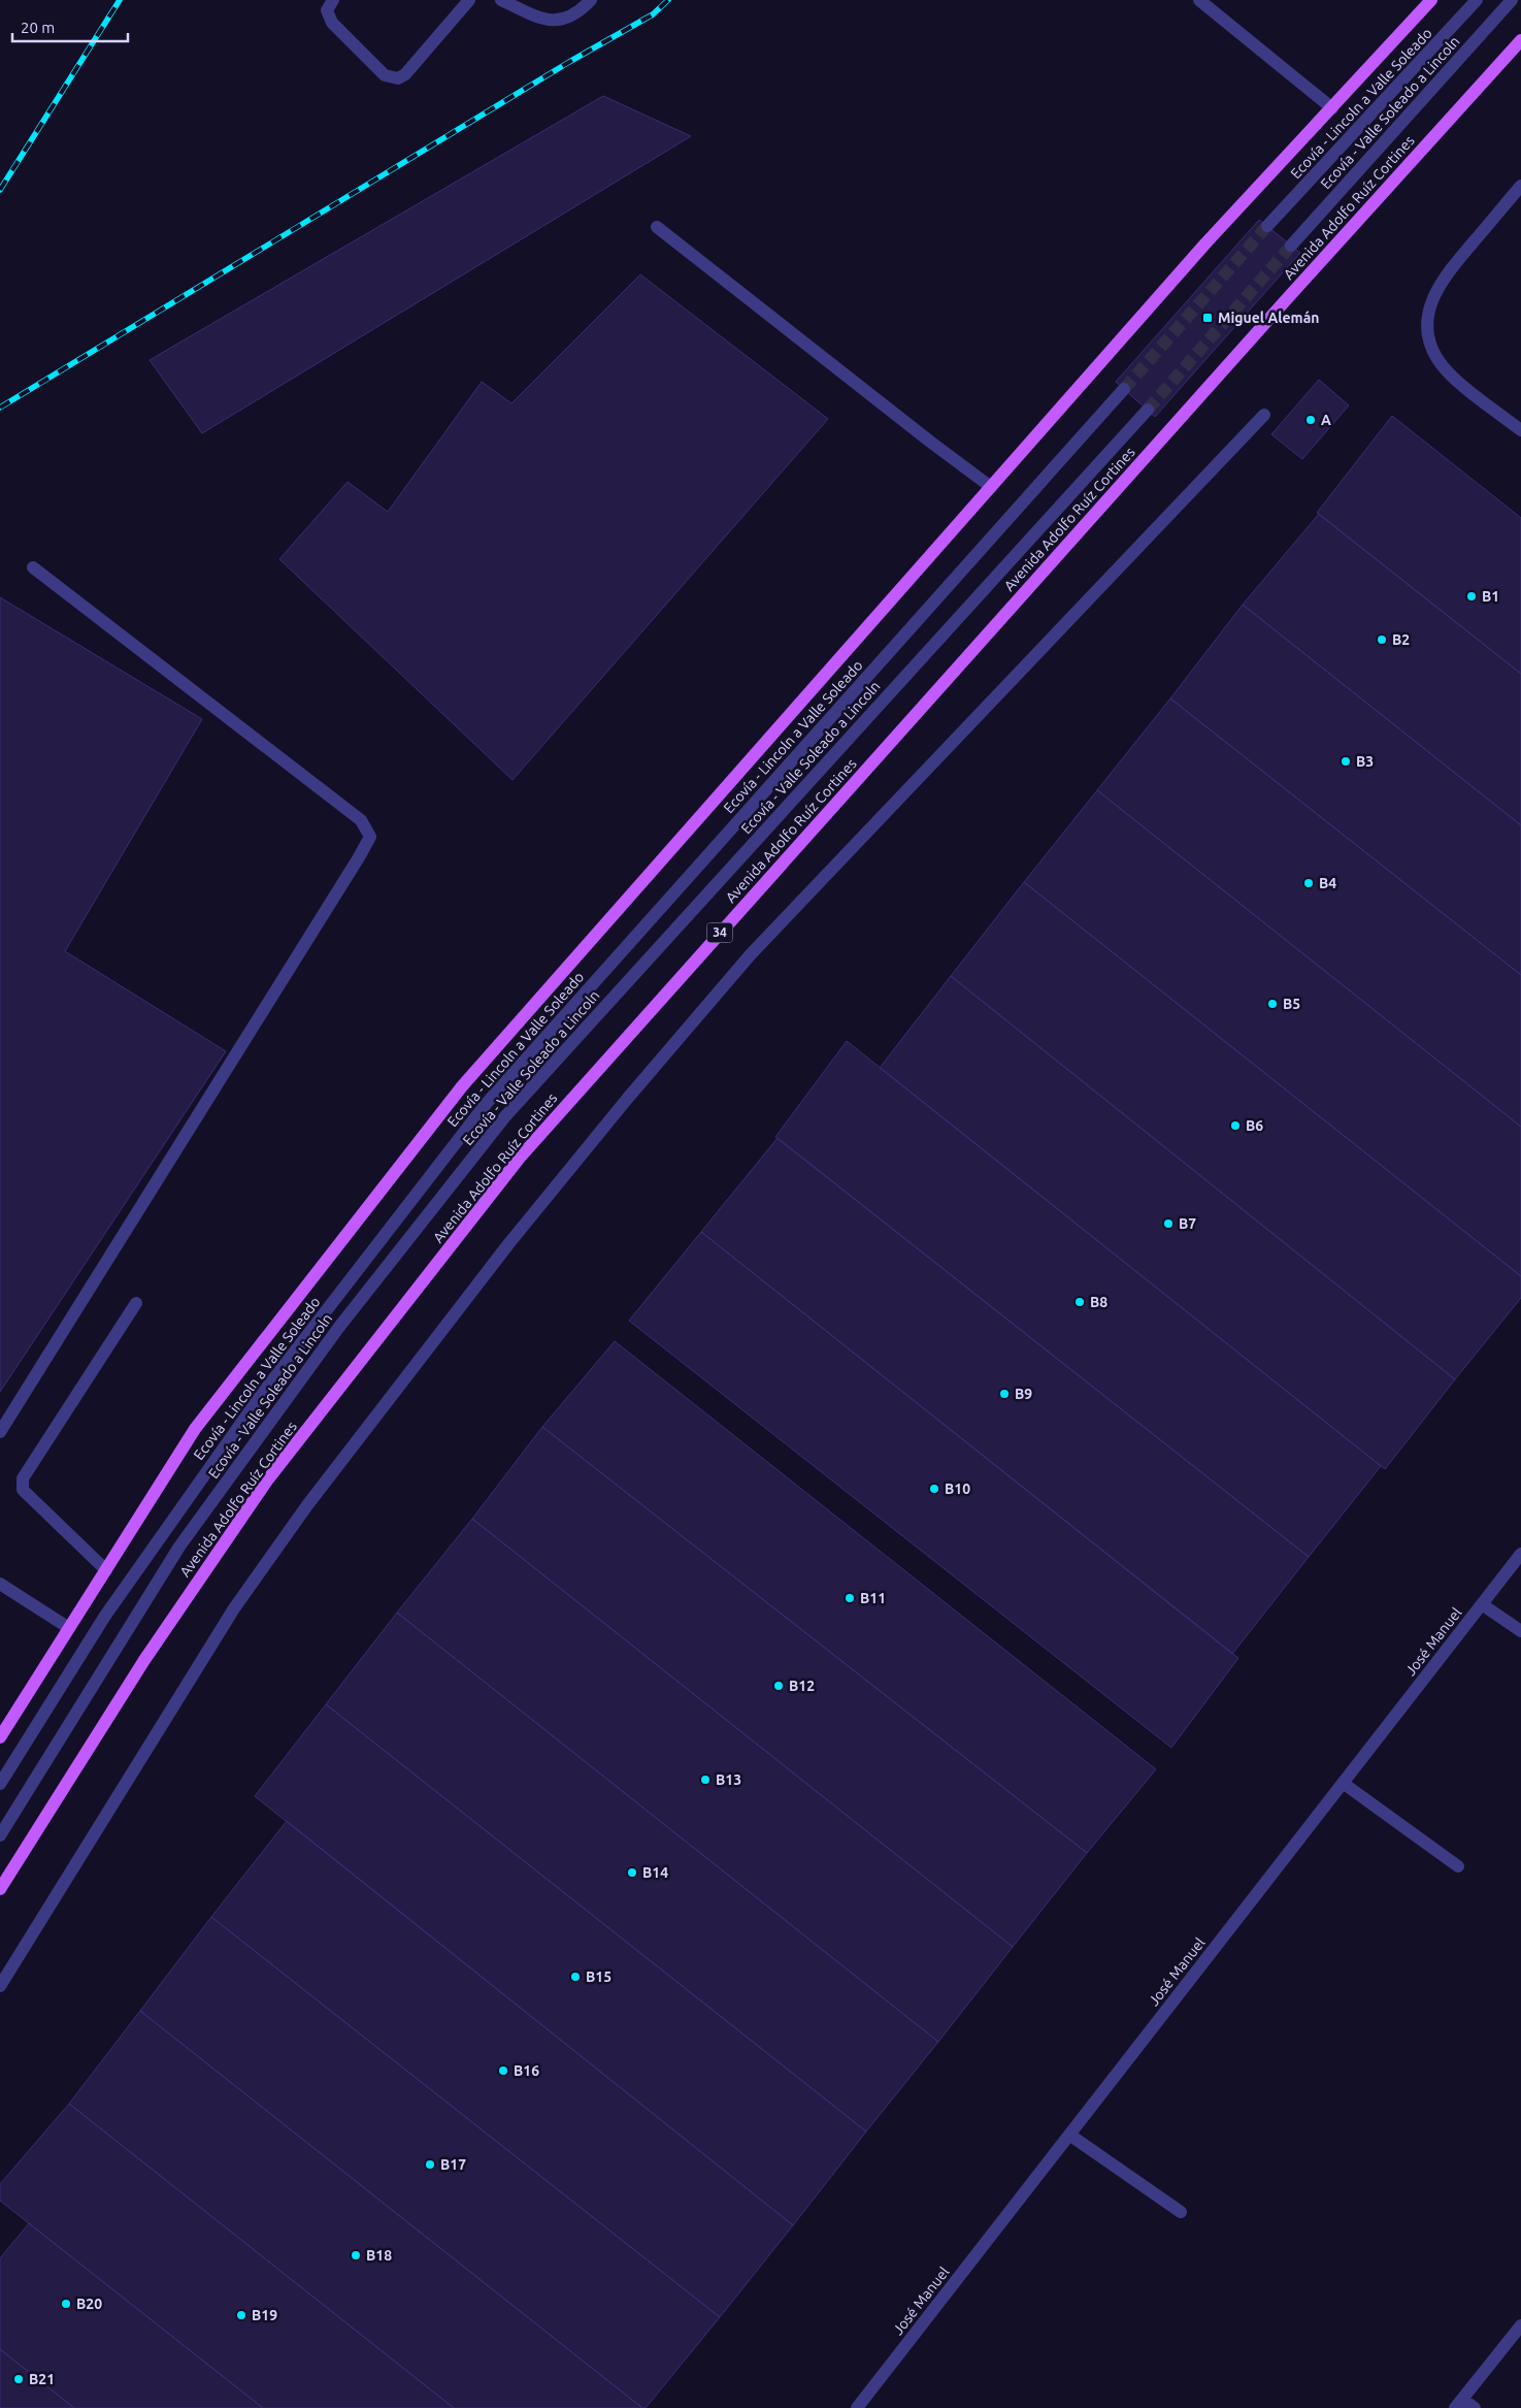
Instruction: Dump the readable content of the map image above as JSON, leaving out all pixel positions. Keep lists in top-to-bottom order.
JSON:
{
  "streets": {
    "main road": ["Avenida Adolfo Ruíz Cortines", "34"],
    "street": ["Ecovía - Lincoln a Valle Soleado", "Ecovía - Valle Soleado a Lincoln", "José Manuel"]
  },
  "places": {
    "transit": ["Miguel Alemán"],
    "other": [
      "A",
      "B1",
      "B2",
      "B3",
      "B4",
      "B5",
      "B6",
      "B7",
      "B8",
      "B9",
      "B10",
      "B11",
      "B12",
      "B13",
      "B14",
      "B15",
      "B16",
      "B17",
      "B18",
      "B20",
      "B19",
      "B21"
    ]
  },
  "scale_bar": "20 m"
}
